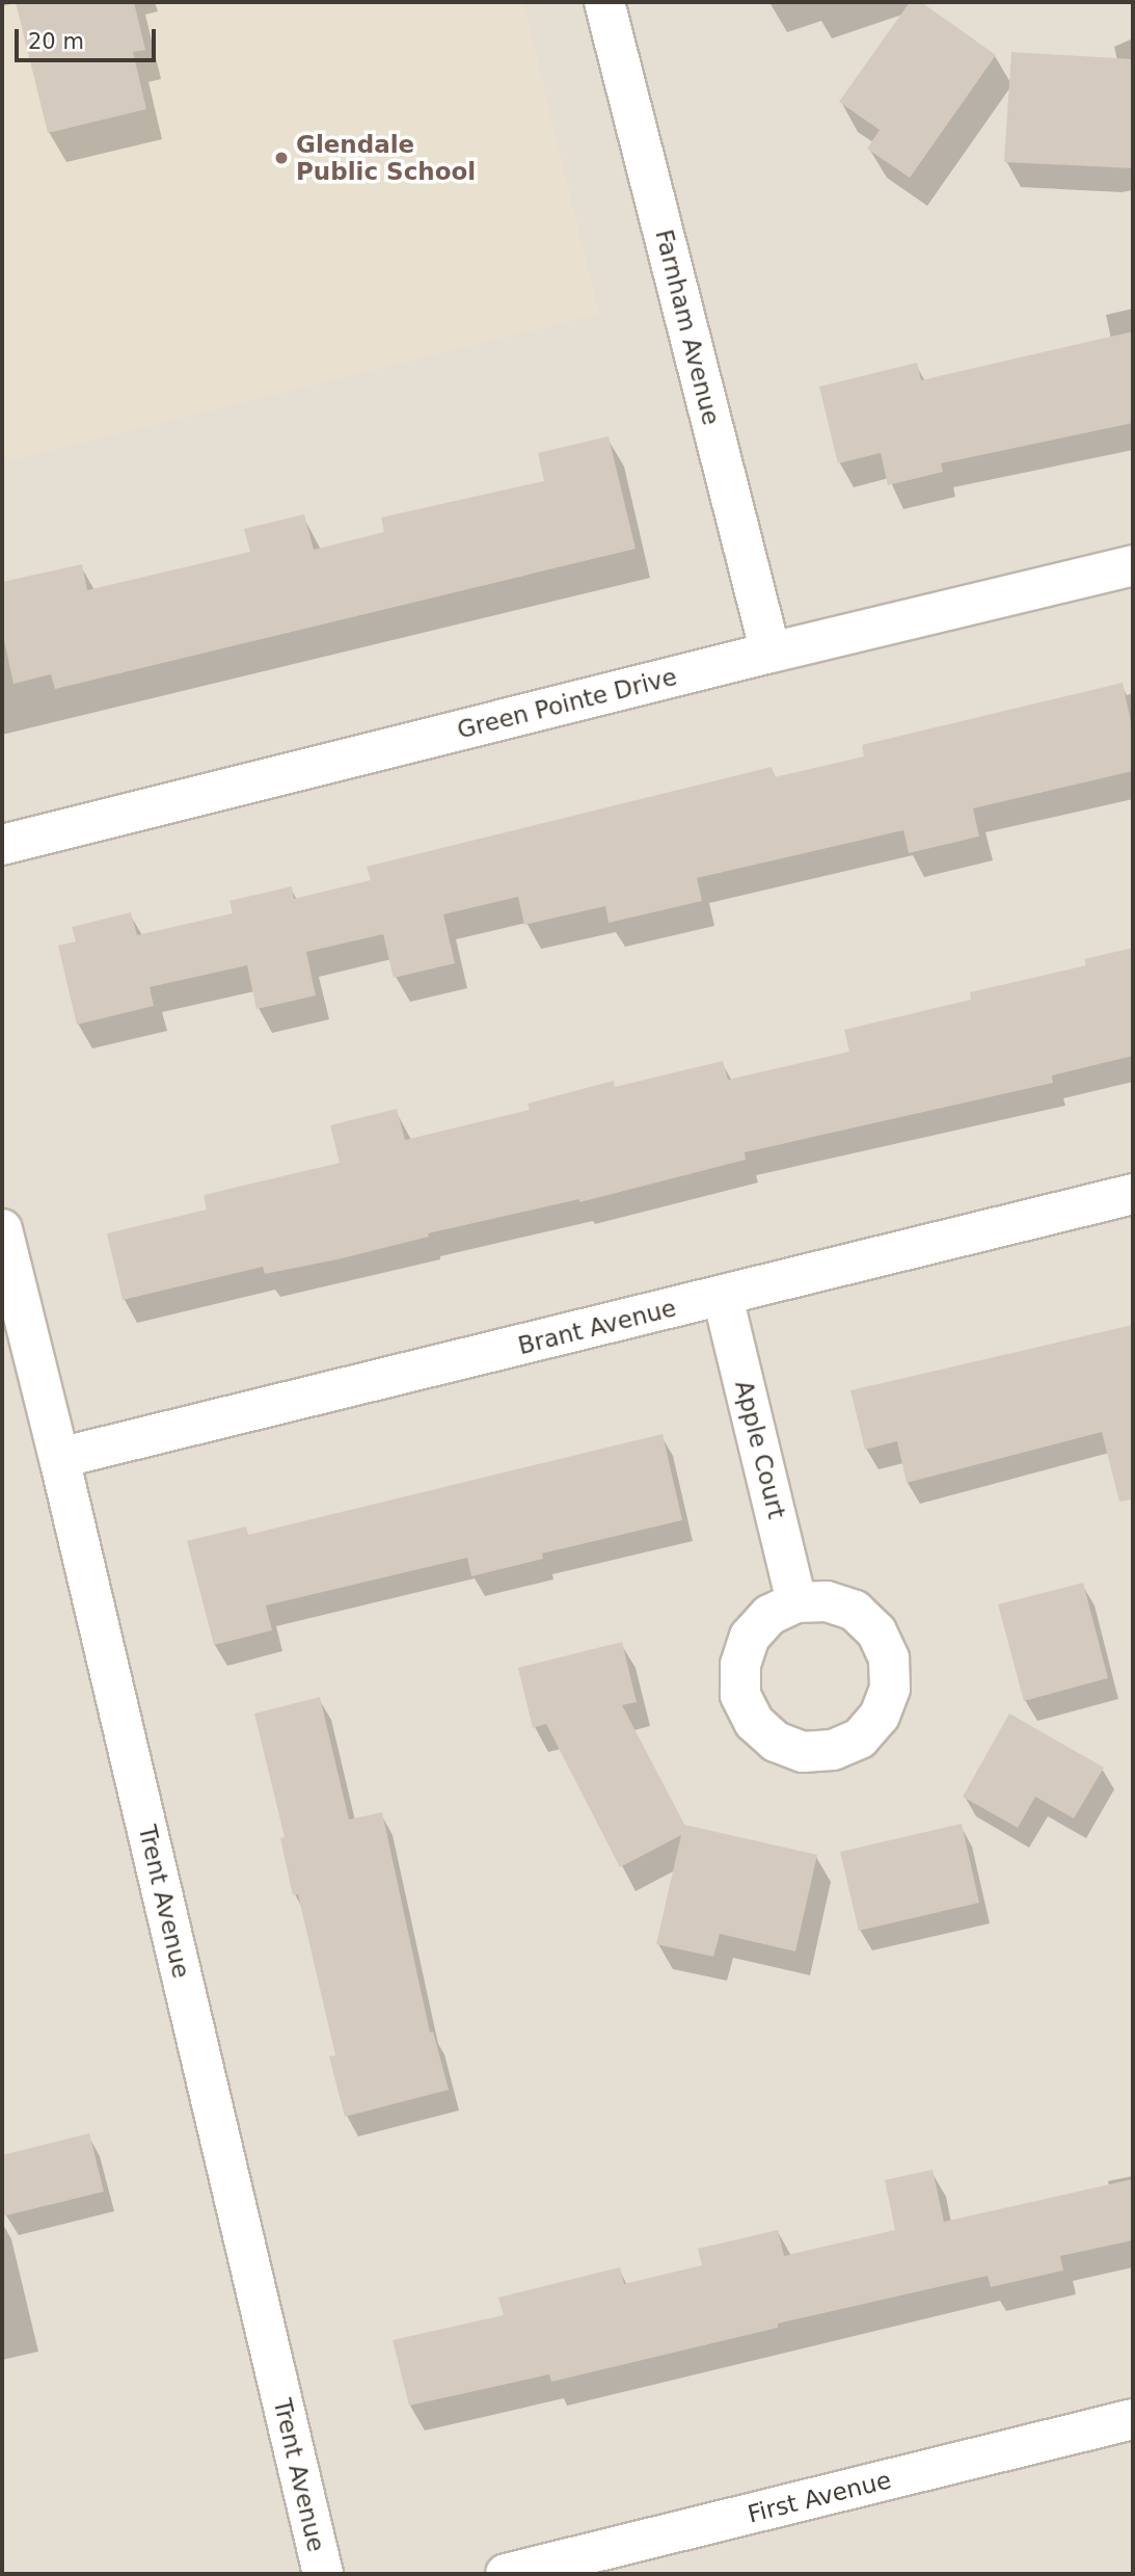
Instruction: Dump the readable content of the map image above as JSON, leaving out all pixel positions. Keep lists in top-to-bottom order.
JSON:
{
  "streets": {
    "street": [
      "Farnham Avenue",
      "Green Pointe Drive",
      "Brant Avenue",
      "Apple Court",
      "Trent Avenue",
      "First Avenue"
    ]
  },
  "crossings": [
    ["Farnham Avenue", "Green Pointe Drive"],
    ["Brant Avenue", "Apple Court"],
    ["Brant Avenue", "Trent Avenue"]
  ],
  "places": ["Glendale Public School"],
  "scale_bar": "20 m"
}
